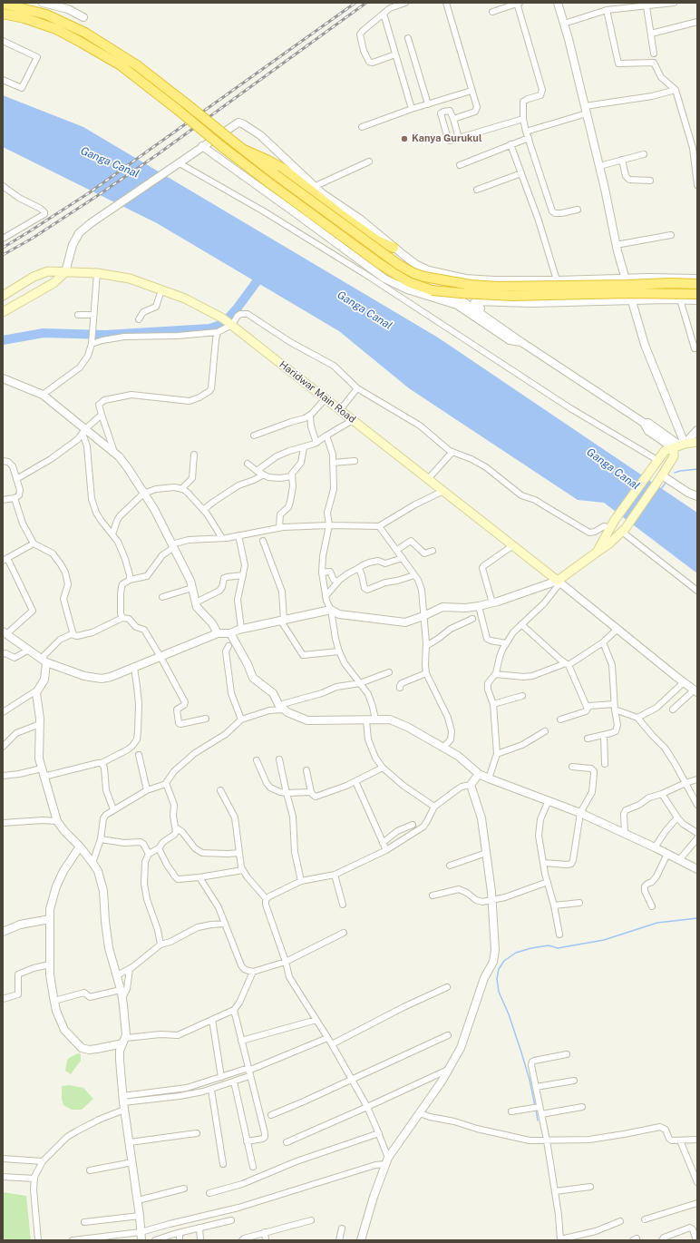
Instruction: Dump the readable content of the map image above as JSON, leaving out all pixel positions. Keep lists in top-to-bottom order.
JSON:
{
  "streets": {
    "main road": ["Haridwar Main Road"]
  },
  "water": ["Ganga Canal"],
  "places": ["Kanya Gurukul"]
}
